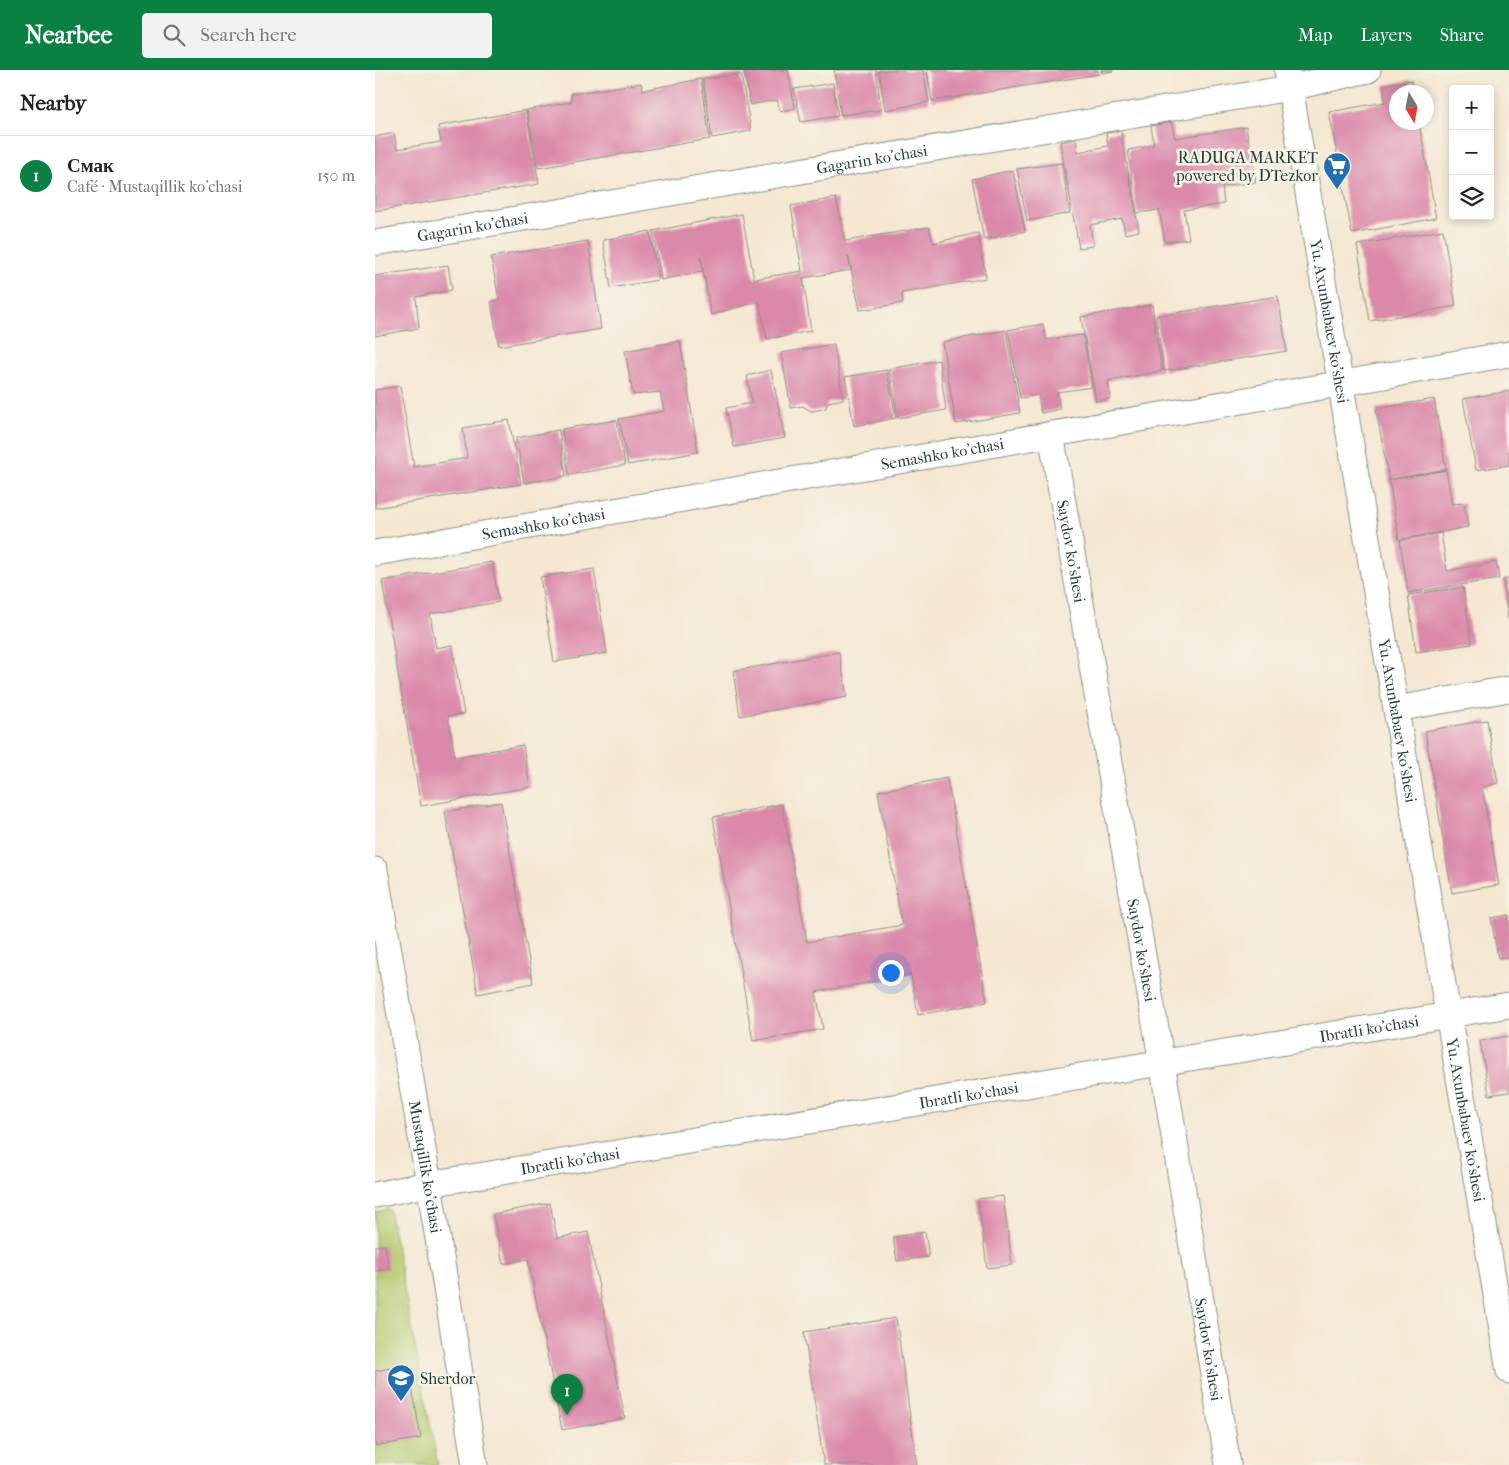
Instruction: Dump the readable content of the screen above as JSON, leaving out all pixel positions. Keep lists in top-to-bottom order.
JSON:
{
  "streets": {
    "street": [
      "Gagarin ko'chasi",
      "Yu. Axunbabaev ko'shesi",
      "Semashko ko'chasi",
      "Saydov ko'shesi",
      "Ibratli ko'chasi",
      "Mustaqillik ko'chasi"
    ]
  },
  "crossings": [
    ["Gagarin ko'chasi", "Yu. Axunbabaev ko'shesi"],
    ["Yu. Axunbabaev ko'shesi", "Semashko ko'chasi"],
    ["Yu. Axunbabaev ko'shesi", "Ibratli ko'chasi"],
    ["Semashko ko'chasi", "Saydov ko'shesi"],
    ["Saydov ko'shesi", "Ibratli ko'chasi"],
    ["Ibratli ko'chasi", "Mustaqillik ko'chasi"]
  ],
  "places": {
    "supermarket": ["RADUGA MARKET powered by DTezkor"],
    "school or university": ["Sherdor"]
  },
  "north": "bottom",
  "page": {
    "header": "Nearbee",
    "search": "Search here",
    "nav": ["Map", "Layers", "Share"],
    "heading": "Nearby",
    "map_buttons": ["+", "−"],
    "list": [
      {
        "mark": "1",
        "name": "Смак",
        "note": "Café · Mustaqillik ko'chasi",
        "value": "150 m"
      }
    ],
    "pins": "1"
  }
}
